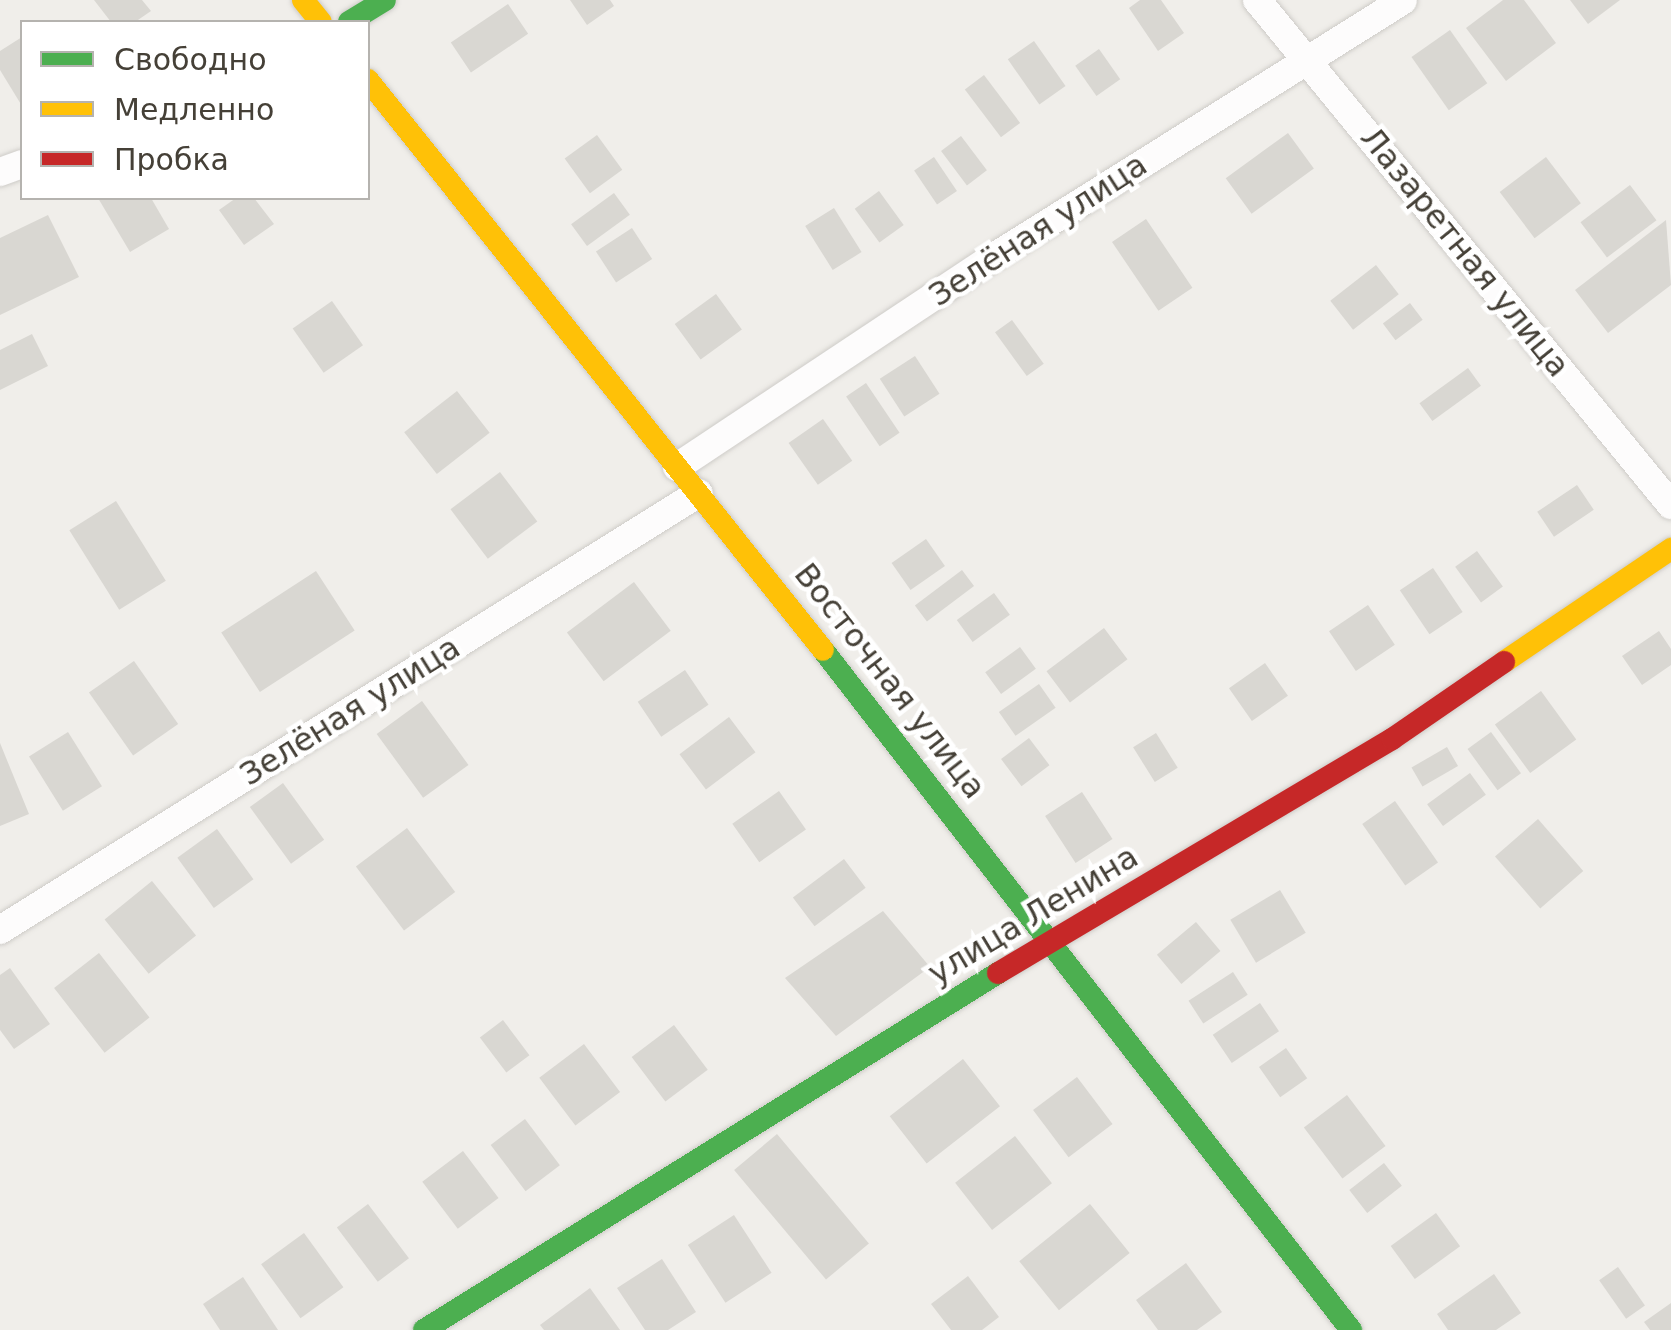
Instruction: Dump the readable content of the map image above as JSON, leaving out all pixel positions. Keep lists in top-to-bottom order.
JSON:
{
  "streets": {
    "street": [
      "Зелёная улица",
      "Лазаретная улица",
      "Восточная улица",
      "улица Ленина"
    ]
  },
  "crossings": [
    ["Зелёная улица", "Лазаретная улица"],
    ["Зелёная улица", "Восточная улица"],
    ["Восточная улица", "улица Ленина"]
  ],
  "legend": ["Свободно", "Медленно", "Пробка"]
}
